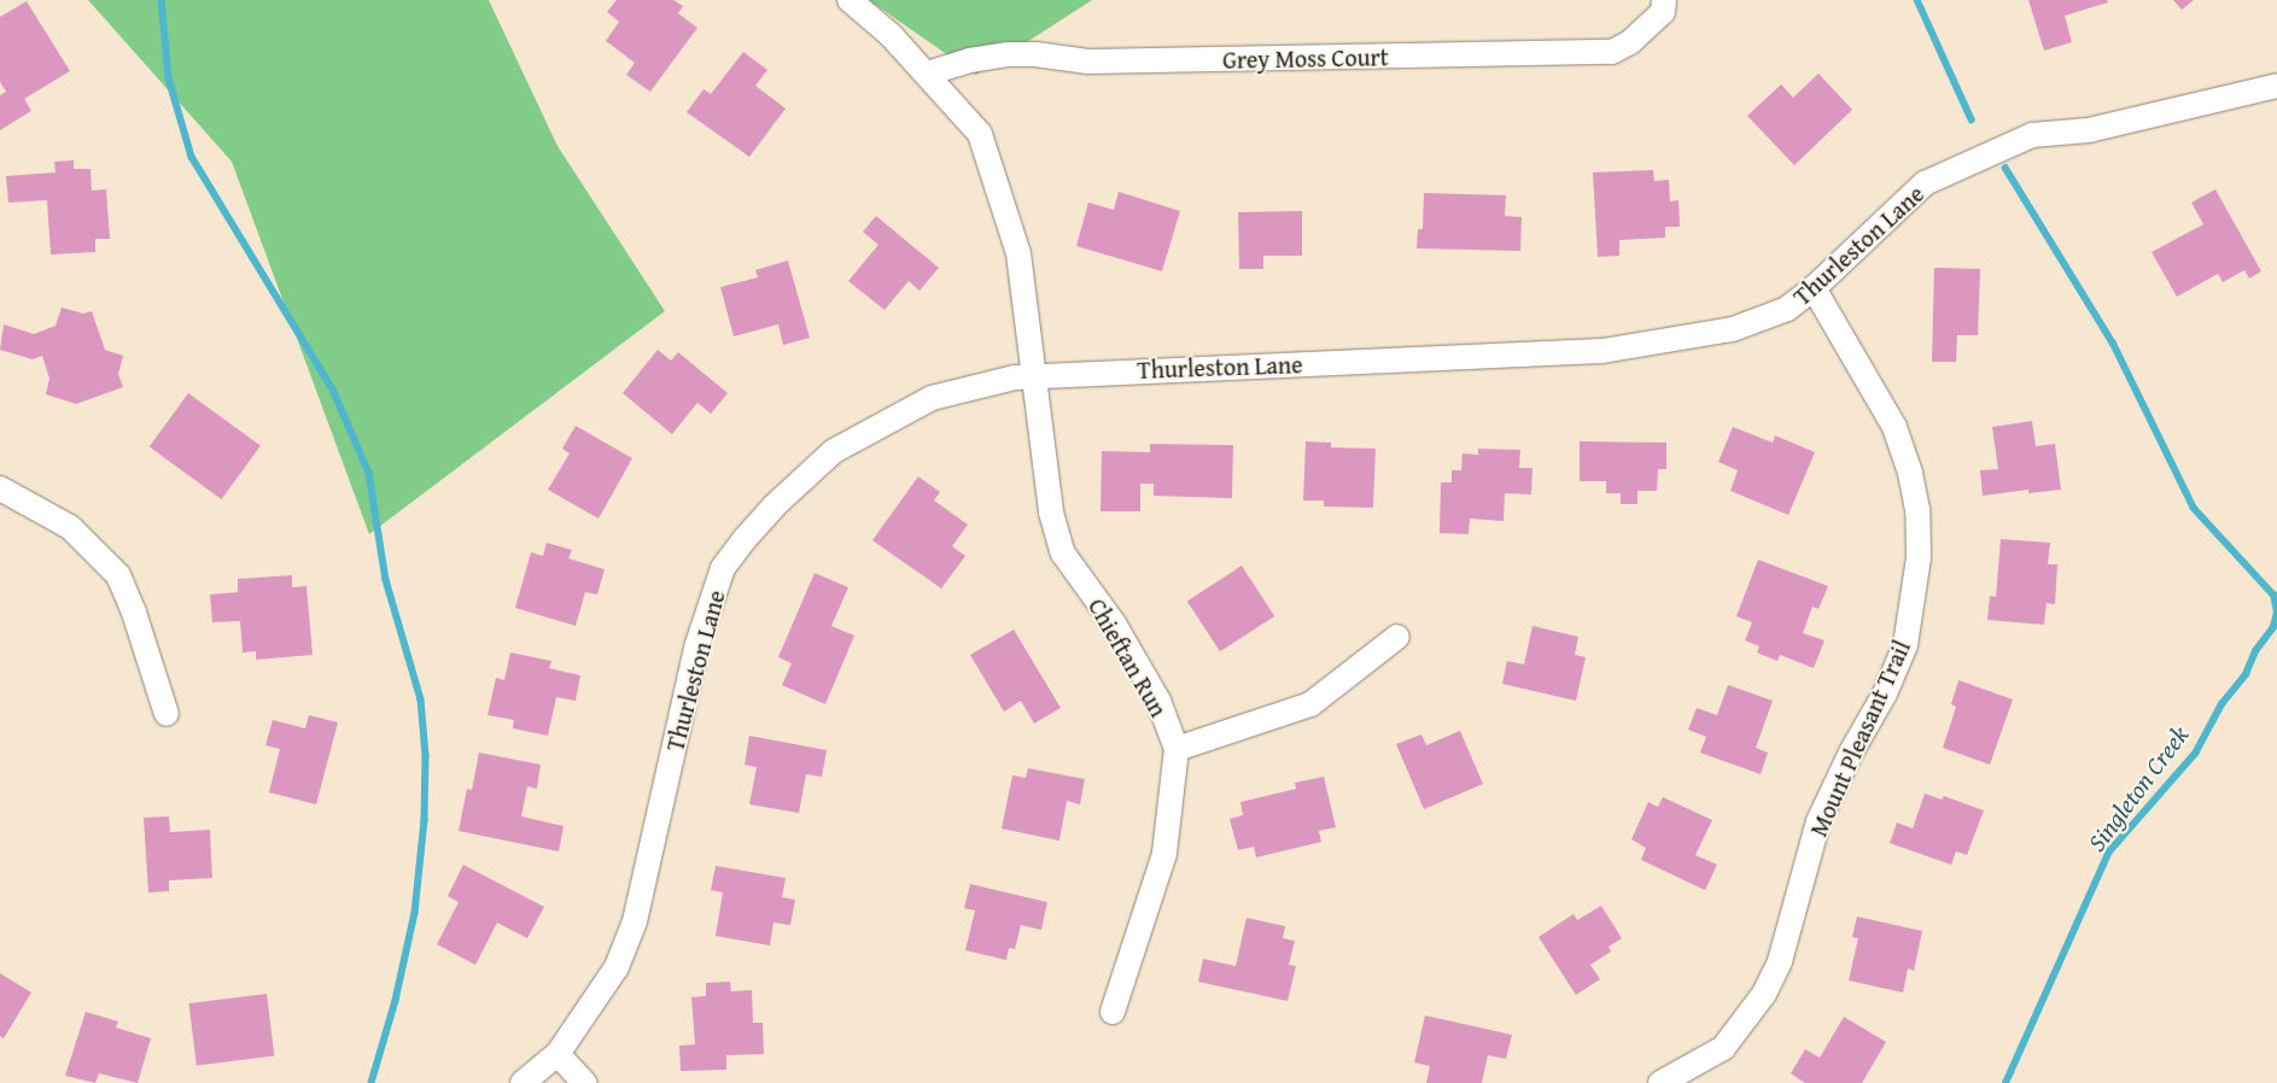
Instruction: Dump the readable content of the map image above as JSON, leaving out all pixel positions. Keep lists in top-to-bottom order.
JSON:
{
  "streets": {
    "street": [
      "Grey Moss Court",
      "Thurleston Lane",
      "Chieftan Run",
      "Mount Pleasant Trail"
    ]
  },
  "crossings": [
    ["Grey Moss Court", "Chieftan Run"],
    ["Thurleston Lane", "Chieftan Run"],
    ["Thurleston Lane", "Mount Pleasant Trail"]
  ],
  "water": ["Singleton Creek"]
}
